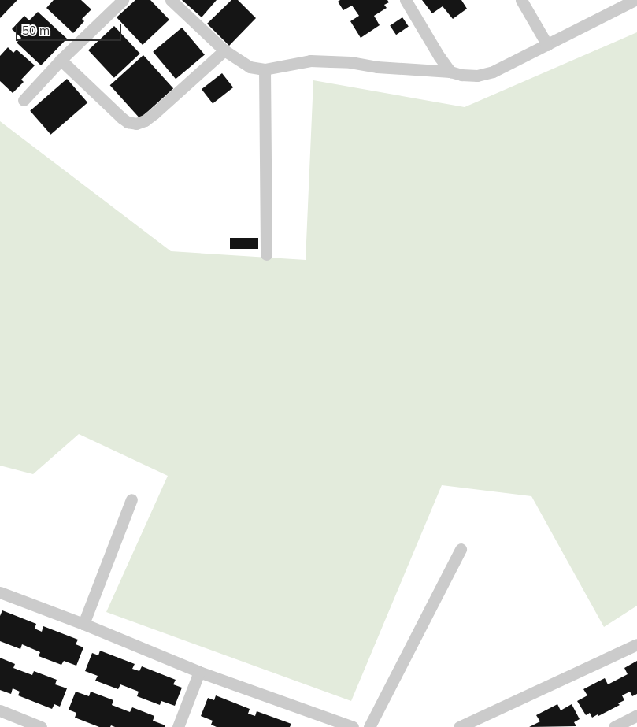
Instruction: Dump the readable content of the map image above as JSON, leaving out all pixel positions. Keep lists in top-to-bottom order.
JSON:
{
  "scale_bar": "50 m"
}
